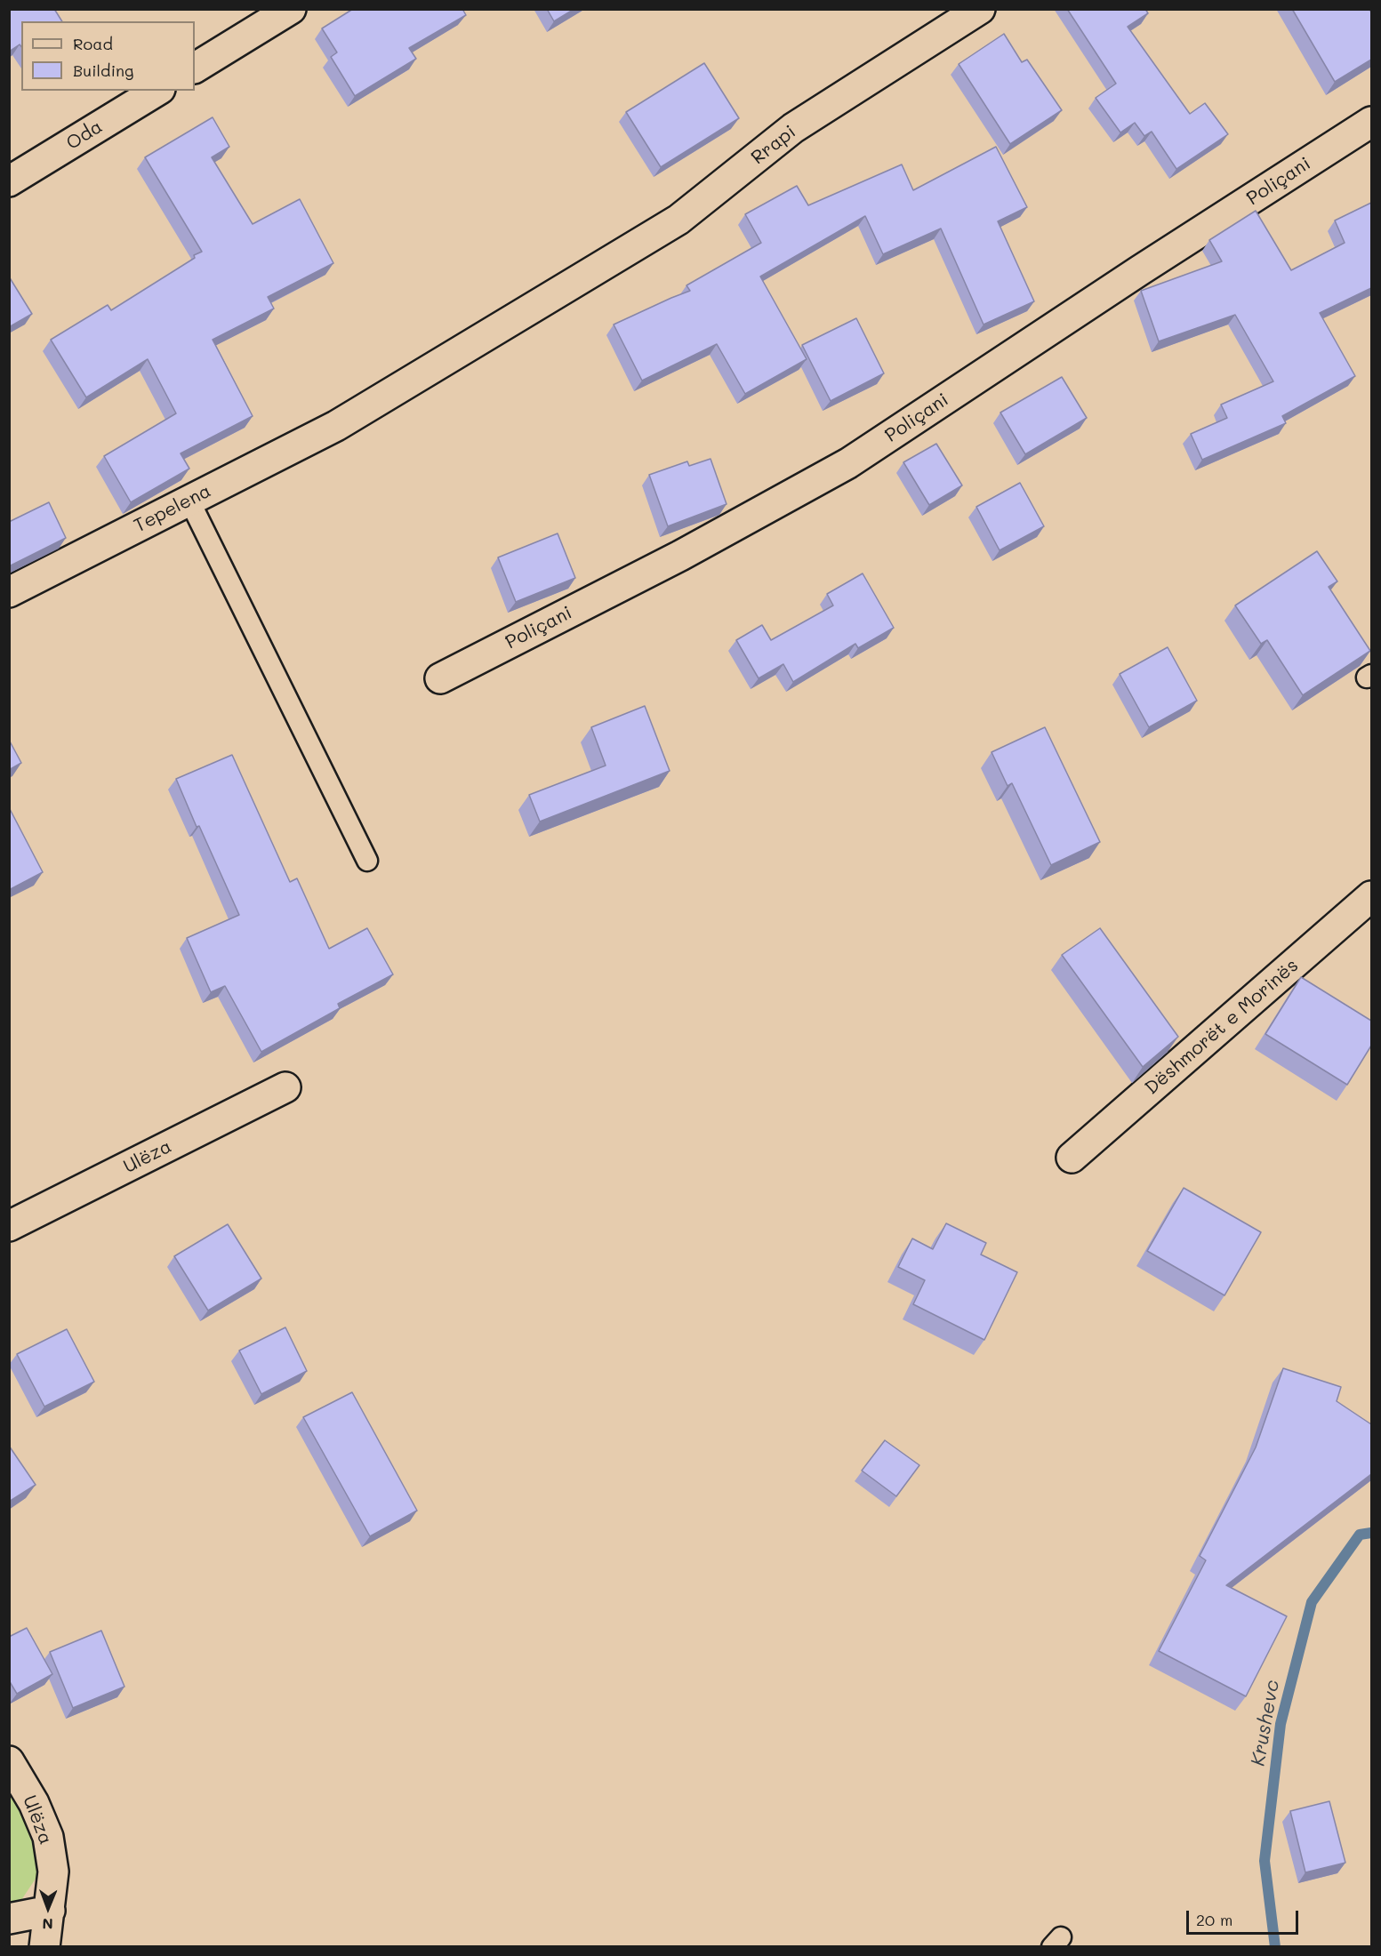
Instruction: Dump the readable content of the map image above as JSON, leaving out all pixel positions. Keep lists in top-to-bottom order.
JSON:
{
  "streets": {
    "street": [
      "Oda",
      "Rrapi",
      "Poliçani",
      "Tepelena",
      "Dëshmorët e Morinës",
      "Ulëza"
    ]
  },
  "crossings": [
    ["Rrapi", "Tepelena"]
  ],
  "water": ["Krushevc"],
  "legend": ["Road", "Building"],
  "scale_bar": "20 m",
  "north": "bottom"
}
